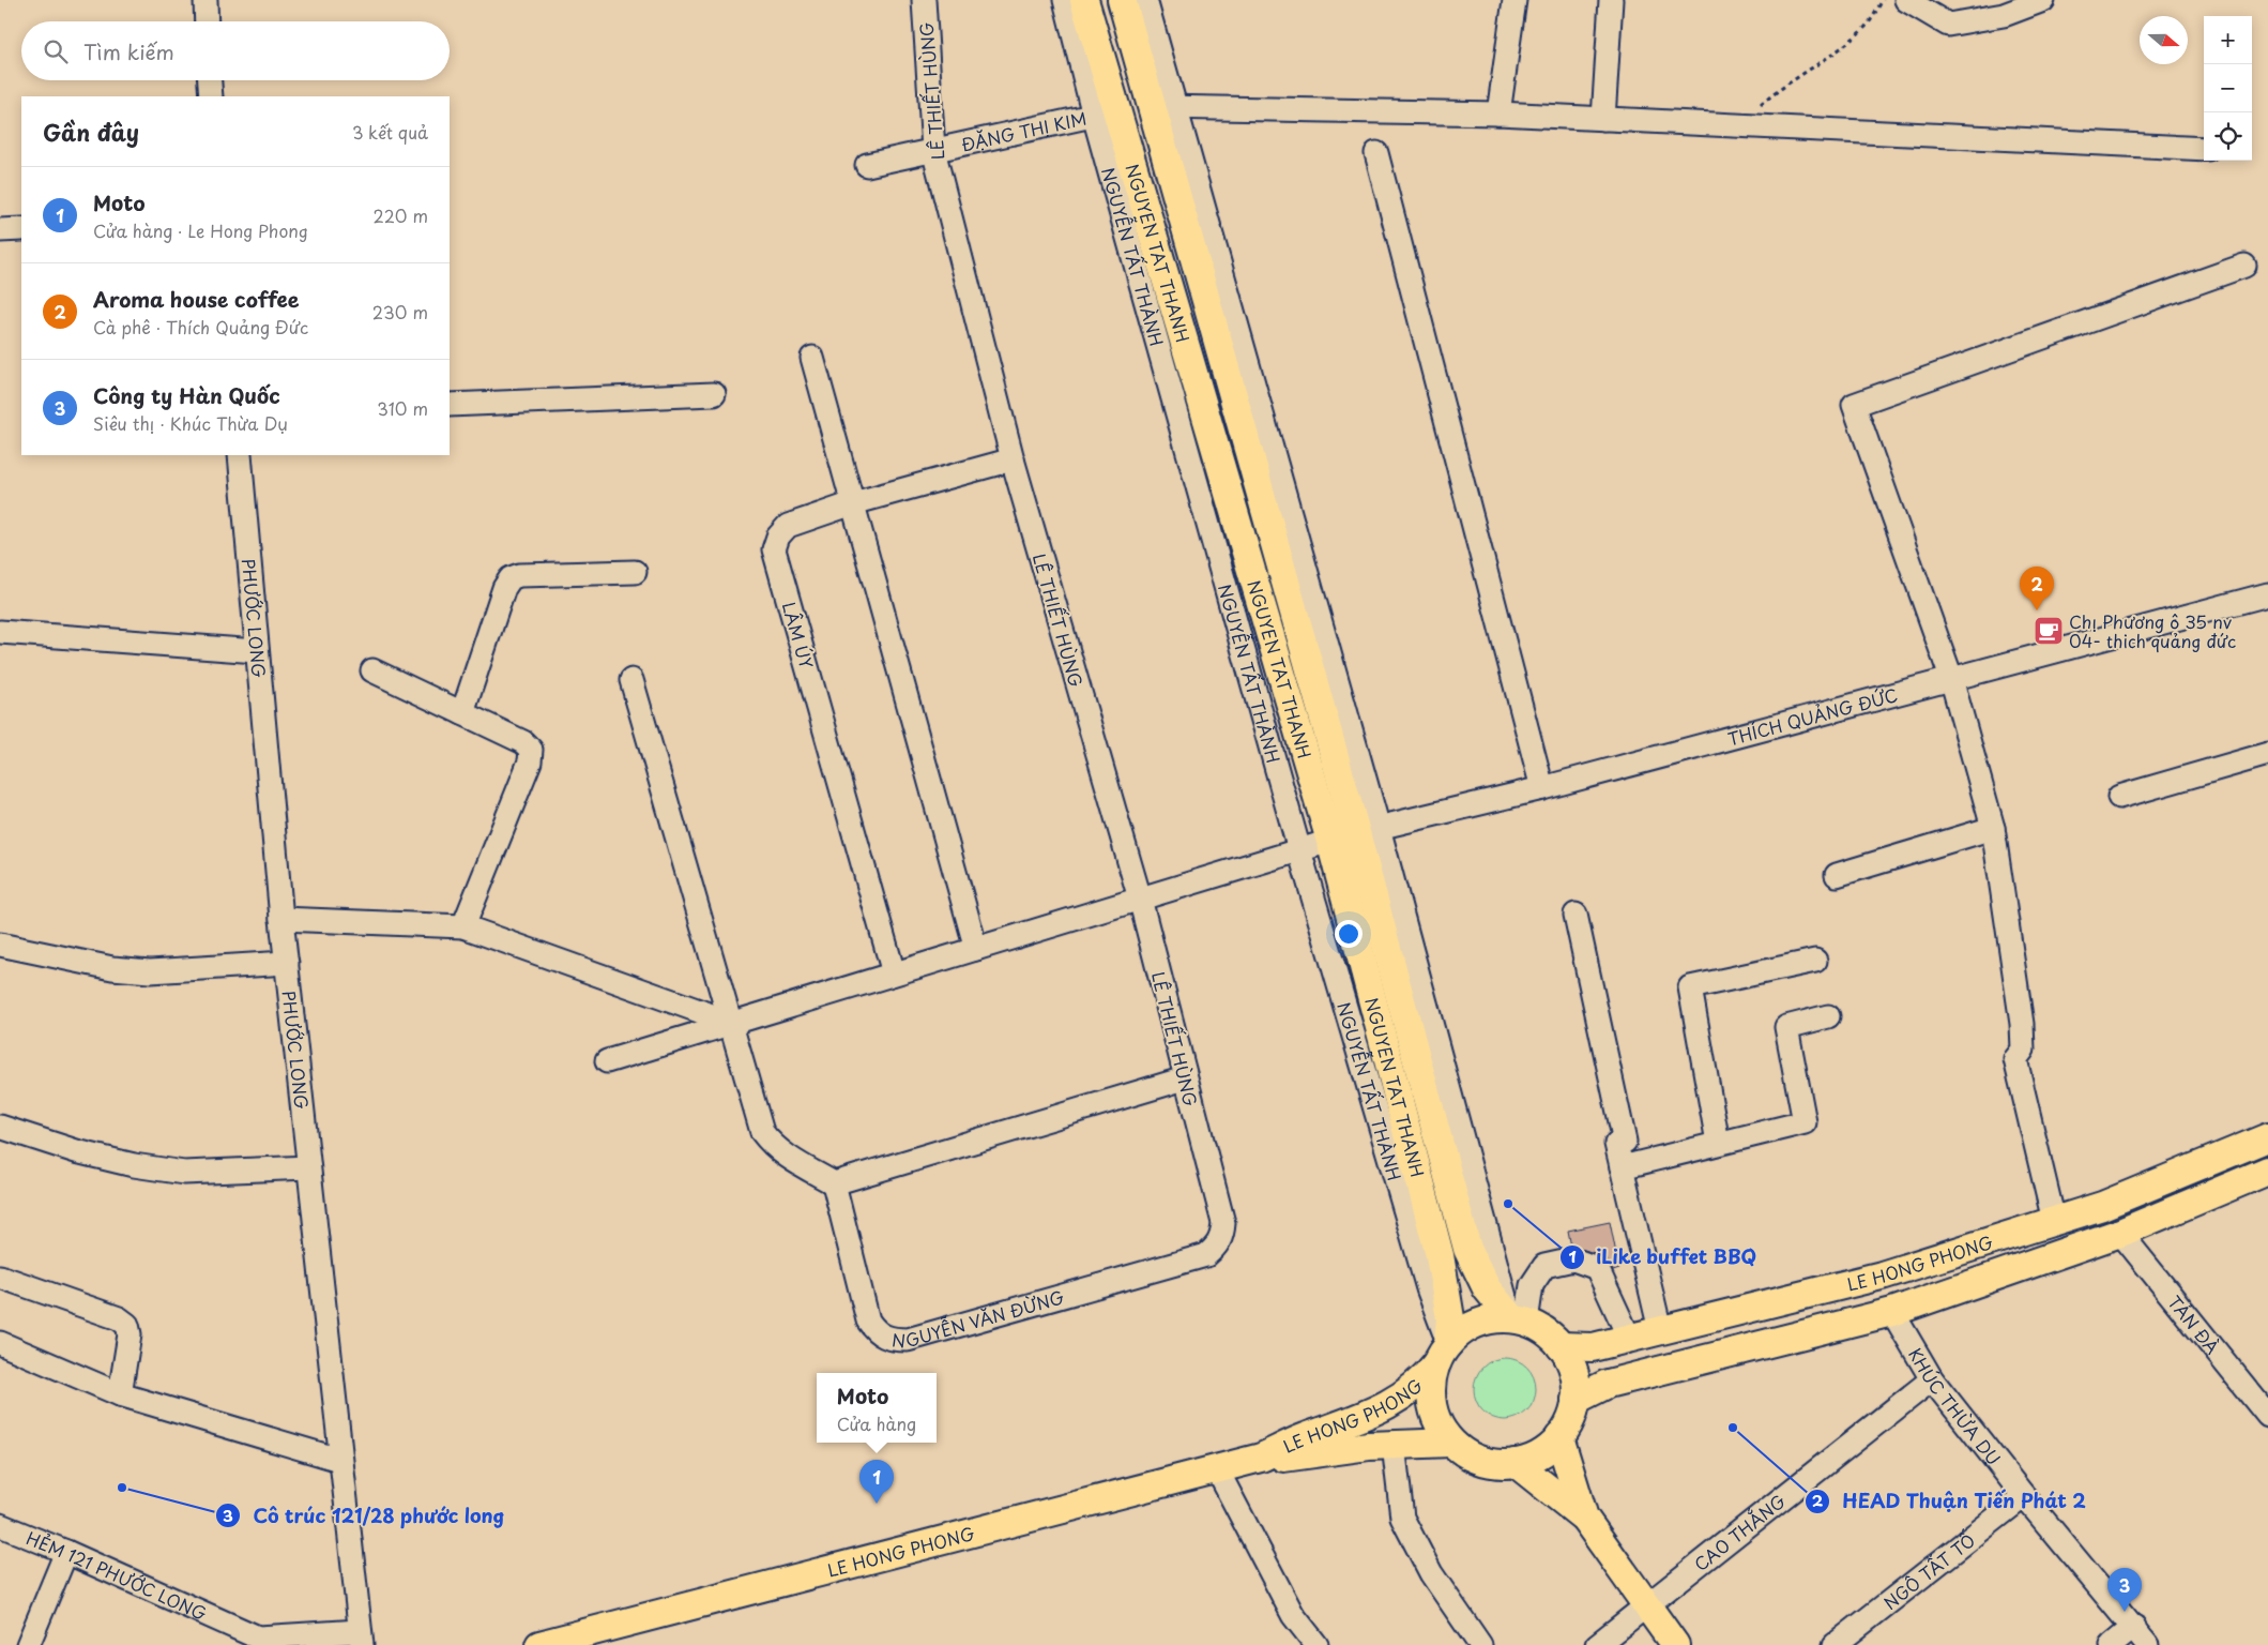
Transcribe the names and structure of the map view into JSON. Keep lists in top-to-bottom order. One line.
{"streets":{"main road":["NGUYEN TAT THANH","LE HONG PHONG"],"street":["LÊ THIẾT HÙNG","ĐẶNG THỊ KIM","NGUYỄN TẤT THÀNH","PHƯỚC LONG","LÂM ÚY","THÍCH QUẢNG ĐỨC","NGUYỄN VĂN ĐỪNG","TẢN ĐÀ","KHÚC THỪA DỤ","CAO THẮNG","NGÔ TẤT TỐ","HẺM 121 PHƯỚC LONG"]},"crossings":[["LÊ THIẾT HÙNG","ĐẶNG THỊ KIM"],["LÊ THIẾT HÙNG","LÂM ÚY"],["LÊ THIẾT HÙNG","THÍCH QUẢNG ĐỨC"],["LÊ THIẾT HÙNG","NGUYỄN VĂN ĐỪNG"],["ĐẶNG THỊ KIM","NGUYEN TAT THANH"],["ĐẶNG THỊ KIM","NGUYỄN TẤT THÀNH"],["NGUYEN TAT THANH","NGUYỄN TẤT THÀNH"],["NGUYEN TAT THANH","THÍCH QUẢNG ĐỨC"],["NGUYEN TAT THANH","LE HONG PHONG"],["NGUYỄN TẤT THÀNH","THÍCH QUẢNG ĐỨC"],["NGUYỄN TẤT THÀNH","LE HONG PHONG"],["PHƯỚC LONG","HẺM 121 PHƯỚC LONG"],["LÂM ÚY","THÍCH QUẢNG ĐỨC"],["LE HONG PHONG","TẢN ĐÀ"],["LE HONG PHONG","KHÚC THỪA DỤ"],["KHÚC THỪA DỤ","CAO THẮNG"],["KHÚC THỪA DỤ","NGÔ TẤT TỐ"]],"places":{"cafe":["Chị Phương ô 35 nv 04- thich quảng đức"],"other":["iLike buffet BBQ","HEAD Thuận Tiến Phát 2","Cô trúc 121/28 phước long"]},"north":"right","page":{"map_buttons":["+","−"],"search":"Tìm kiếm","heading":["Gần đây","3 kết quả"],"list":[{"mark":"1","name":"Moto","note":"Cửa hàng · Le Hong Phong","value":"220 m"},{"mark":"2","name":"Aroma house coffee","note":"Cà phê · Thích Quảng Đức","value":"230 m"},{"mark":"3","name":"Công ty Hàn Quốc","note":"Siêu thị · Khúc Thừa Dụ","value":"310 m"}],"pins":["2","1","3"],"popup":["Moto","Cửa hàng"]}}
